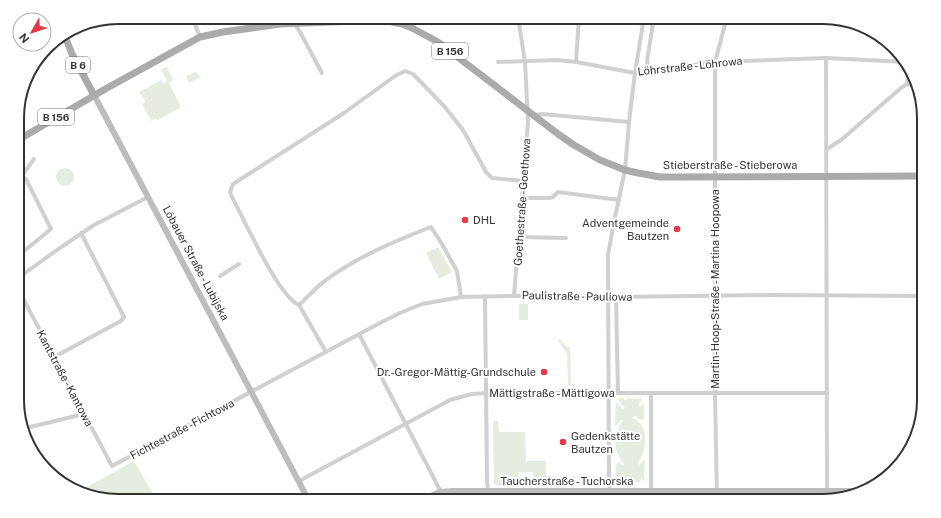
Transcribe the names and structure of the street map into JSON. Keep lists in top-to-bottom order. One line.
{"streets":{"main road":["B 156","B 6","Stieberstraße - Stieberowa","Löbauer Straße - Lubijska","Taucherstraße - Tuchorska"],"street":["Löhrstraße - Löhrowa","Goethestraße - Goethowa","Martin-Hoop-Straße - Martina Hoopowa","Paulistraße - Pauliowa","Kantstraße - Kantowa","Mättigstraße - Mättigowa","Fichtestraße -Fichtowa"]},"crossings":[["B 156","Löbauer Straße - Lubijska"],["Löhrstraße - Löhrowa","Goethestraße - Goethowa"],["Löhrstraße - Löhrowa","Martin-Hoop-Straße - Martina Hoopowa"],["Stieberstraße - Stieberowa","Goethestraße - Goethowa"],["Stieberstraße - Stieberowa","Martin-Hoop-Straße - Martina Hoopowa"],["Goethestraße - Goethowa","Paulistraße - Pauliowa"],["Löbauer Straße - Lubijska","Paulistraße - Pauliowa"],["Löbauer Straße - Lubijska","Mättigstraße - Mättigowa"],["Löbauer Straße - Lubijska","Fichtestraße -Fichtowa"],["Martin-Hoop-Straße - Martina Hoopowa","Paulistraße - Pauliowa"],["Martin-Hoop-Straße - Martina Hoopowa","Mättigstraße - Mättigowa"],["Martin-Hoop-Straße - Martina Hoopowa","Taucherstraße - Tuchorska"],["Paulistraße - Pauliowa","Fichtestraße -Fichtowa"],["Kantstraße - Kantowa","Fichtestraße -Fichtowa"]],"places":["DHL","Adventgemeinde Bautzen","Dr.-Gregor-Mättig-Grundschule","Gedenkstätte Bautzen"],"north":"bottom left"}
